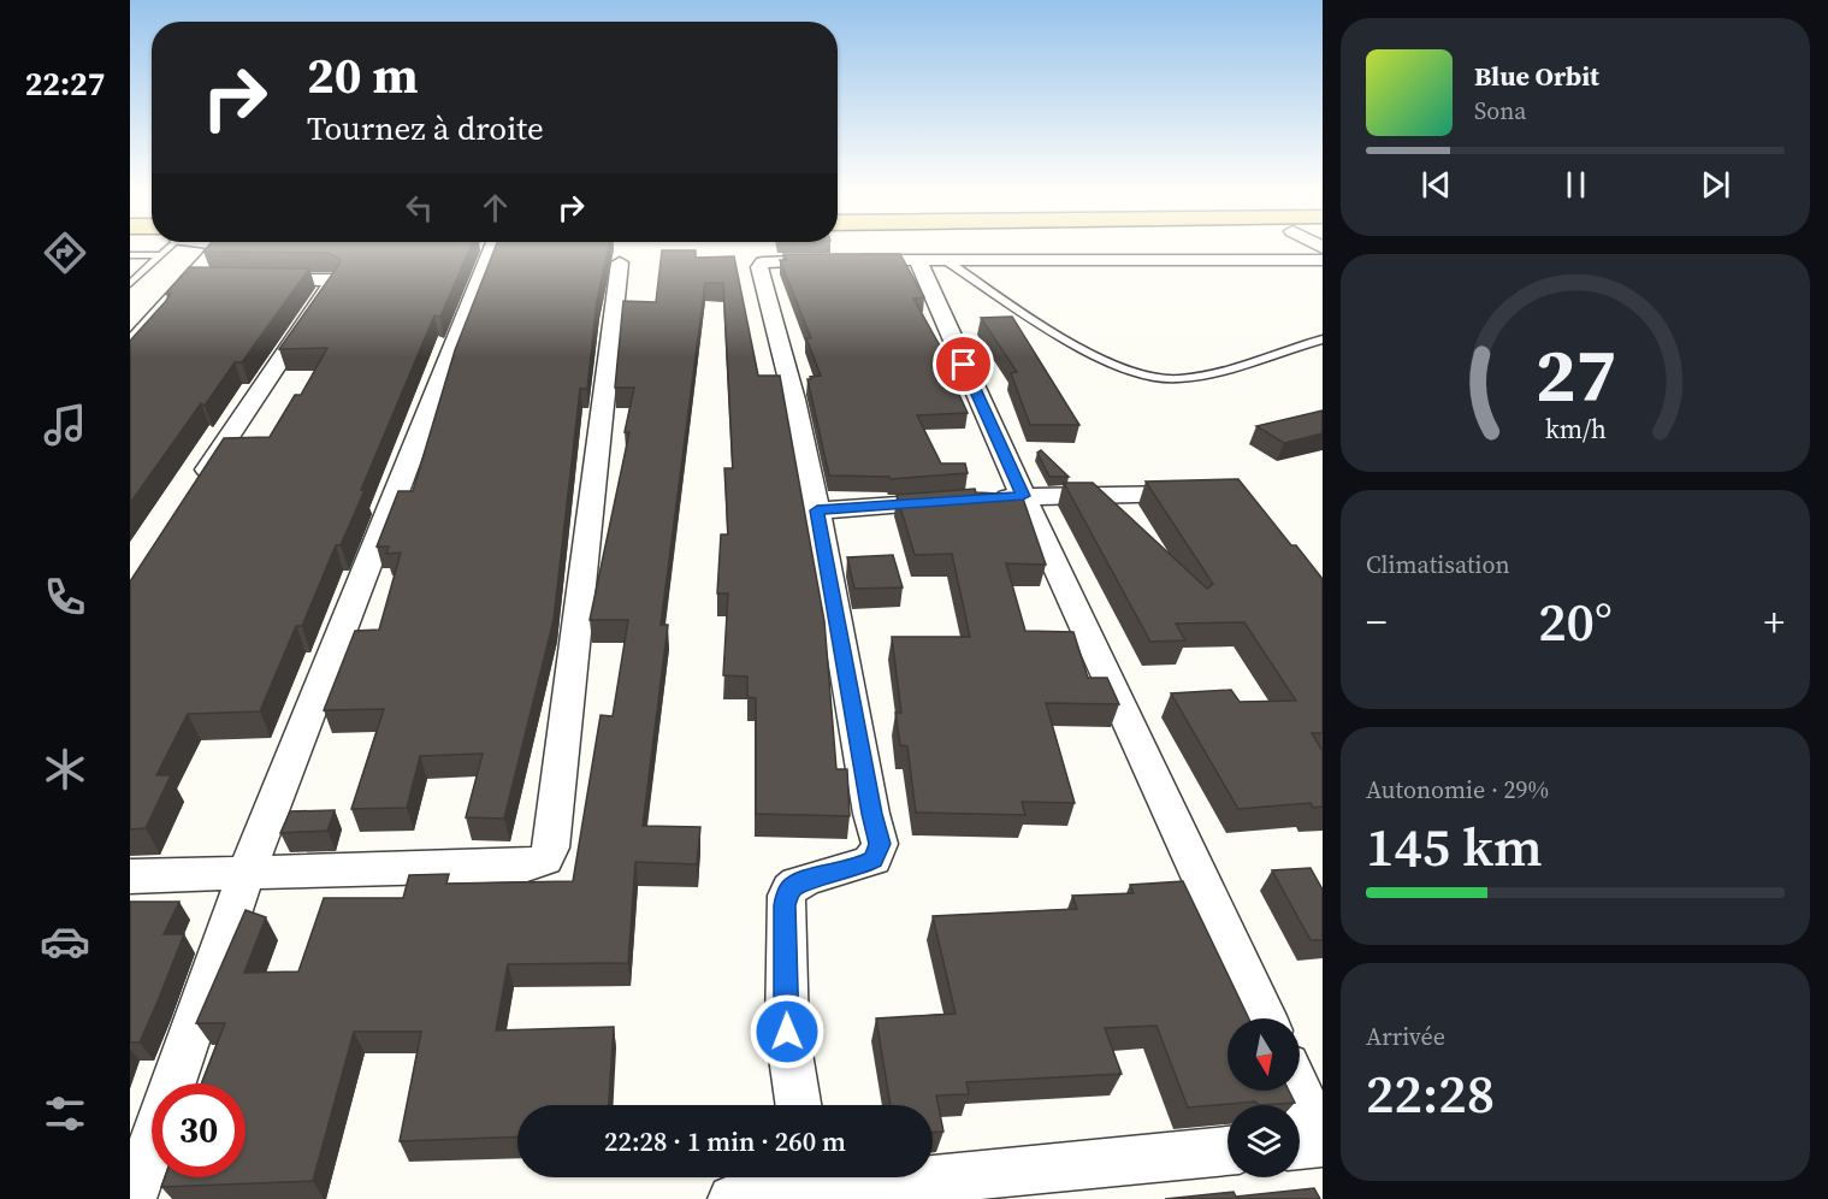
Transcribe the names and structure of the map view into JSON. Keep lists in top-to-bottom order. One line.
{"north":"bottom","page":{"tabs":"22:27","turn":["20 m","Tournez à droite"],"song":["Blue Orbit","Sona"],"tile":["Climatisation",["Autonomie · 29%","145 km"],["Arrivée","22:28"]],"heat":["−","20°","+"],"limit":"30","trip":"22:28 · 1 min · 260 m","gauge":["27","km/h"]}}
